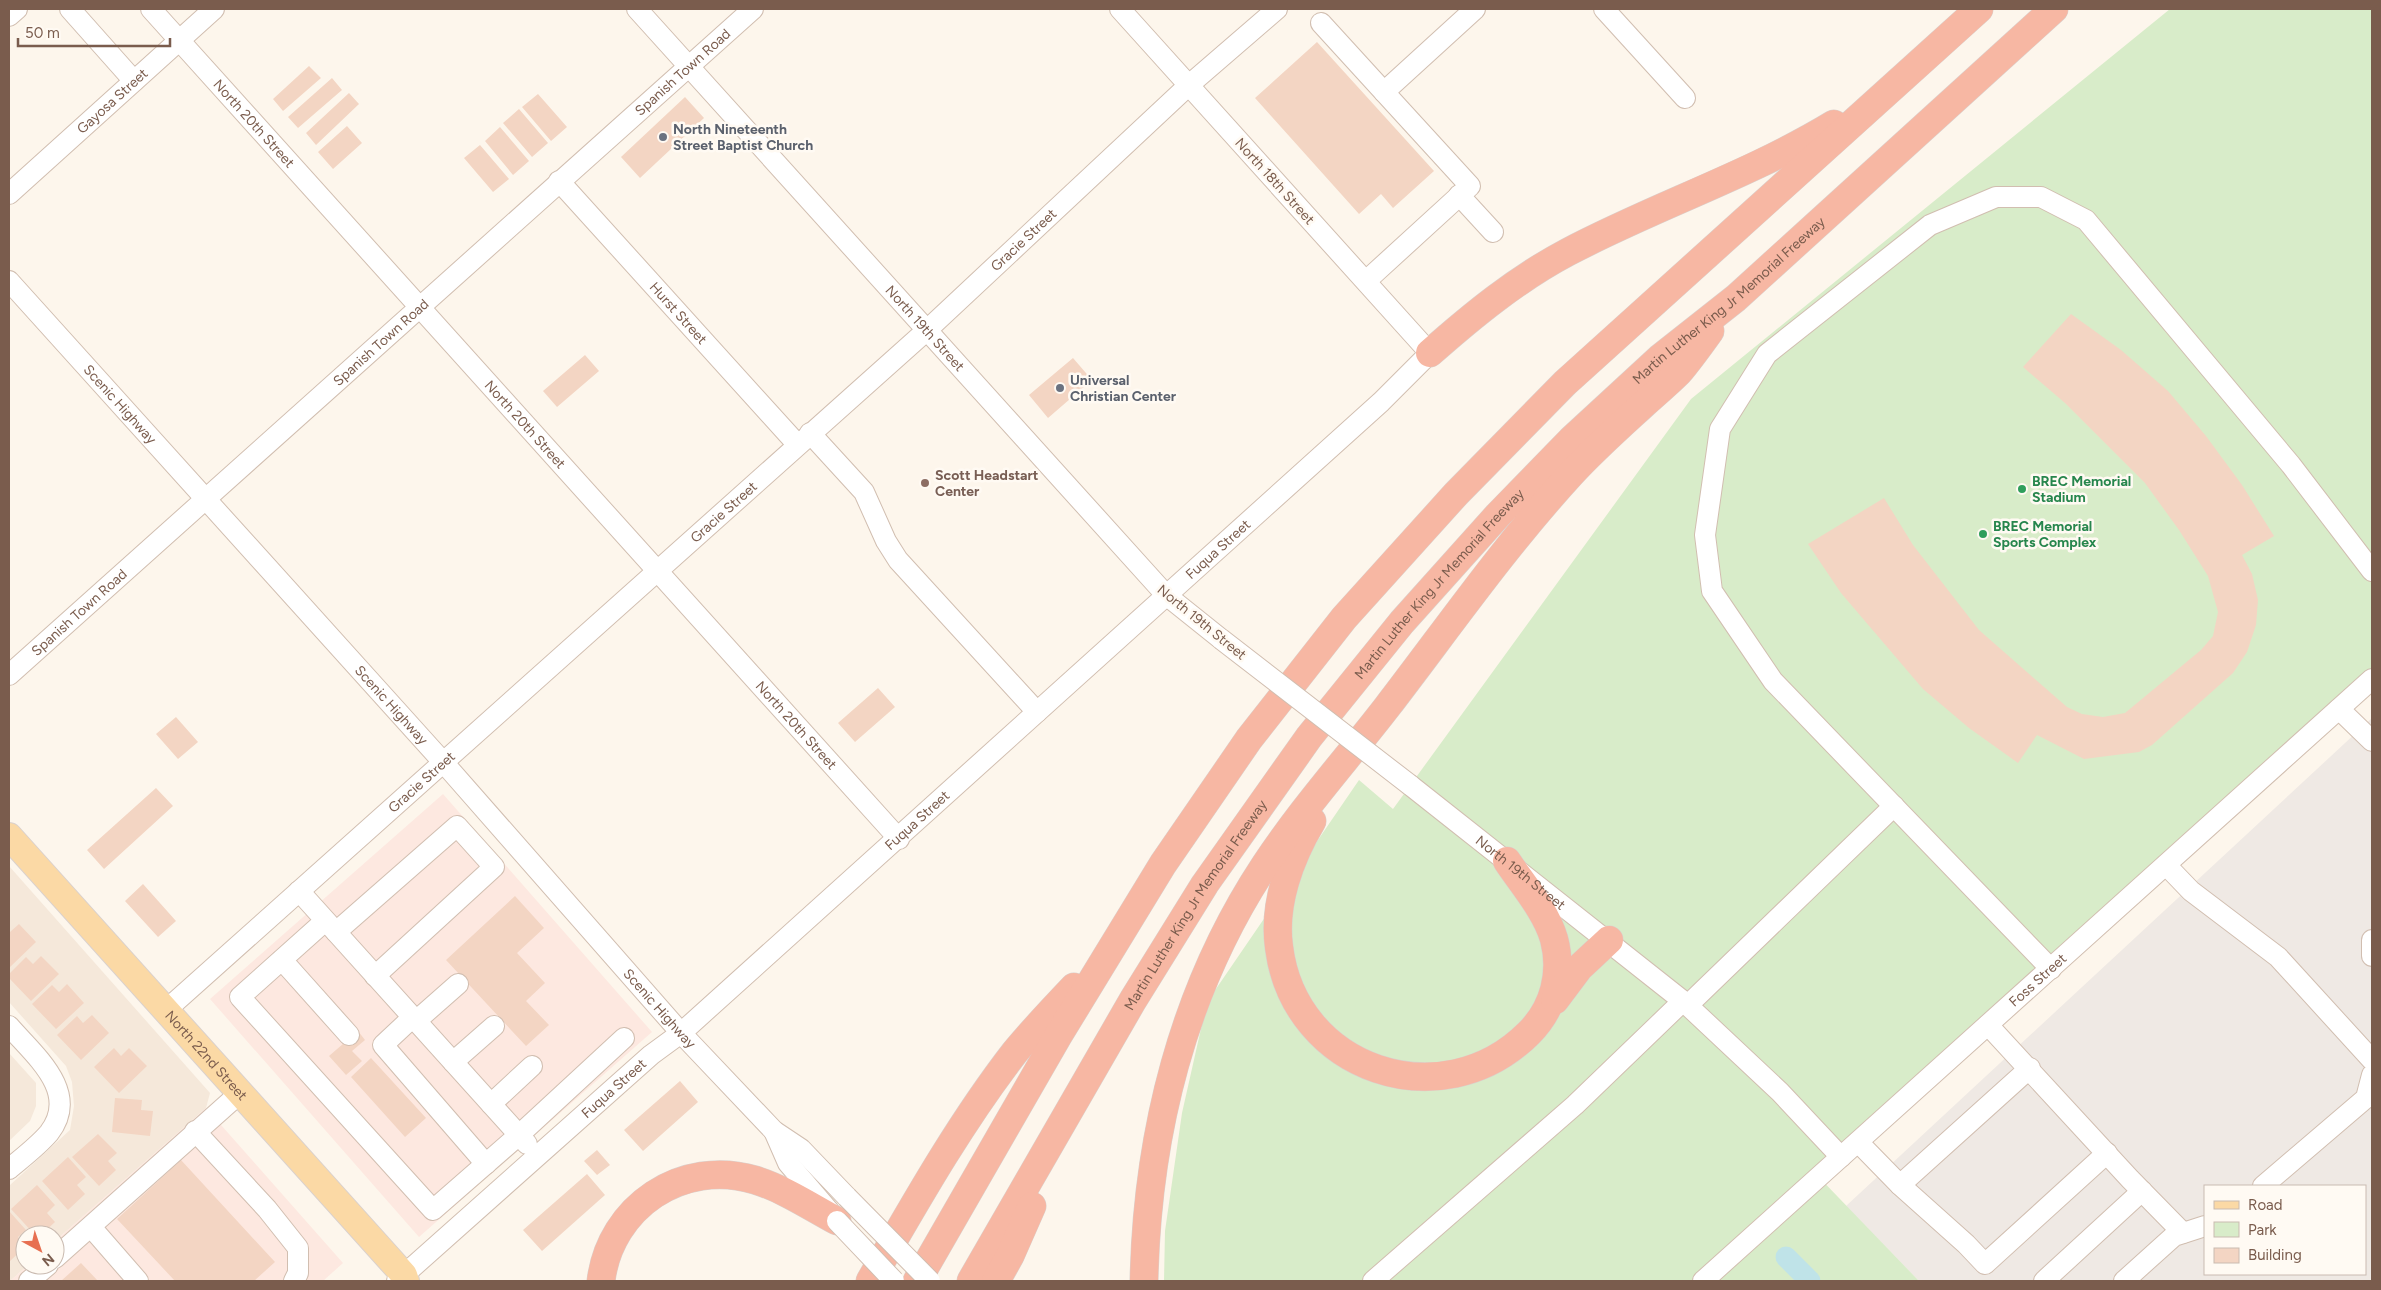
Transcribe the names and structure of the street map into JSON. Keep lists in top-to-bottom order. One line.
{"streets":{"highway":["Martin Luther King Jr Memorial Freeway"],"main road":["North 22nd Street"],"street":["Spanish Town Road","Gayosa Street","North 20th Street","North 18th Street","Gracie Street","Hurst Street","North 19th Street","Scenic Highway","Fuqua Street","Foss Street"]},"crossings":[["Spanish Town Road","North 20th Street"],["Spanish Town Road","Hurst Street"],["Spanish Town Road","North 19th Street"],["Spanish Town Road","Scenic Highway"],["Gayosa Street","North 20th Street"],["North 20th Street","Gracie Street"],["North 20th Street","Fuqua Street"],["North 18th Street","Gracie Street"],["North 18th Street","Fuqua Street"],["Gracie Street","Hurst Street"],["Gracie Street","North 19th Street"],["Gracie Street","Scenic Highway"],["Gracie Street","North 22nd Street"],["Hurst Street","Fuqua Street"],["North 19th Street","Fuqua Street"],["North 19th Street","Foss Street"],["Scenic Highway","Fuqua Street"],["Fuqua Street","North 22nd Street"]],"places":["North Nineteenth Street Baptist Church","Universal Christian Center","Scott Headstart Center","BREC Memorial Stadium","BREC Memorial Sports Complex"],"legend":["Road","Park","Building"],"scale_bar":"50 m","north":"bottom right"}
